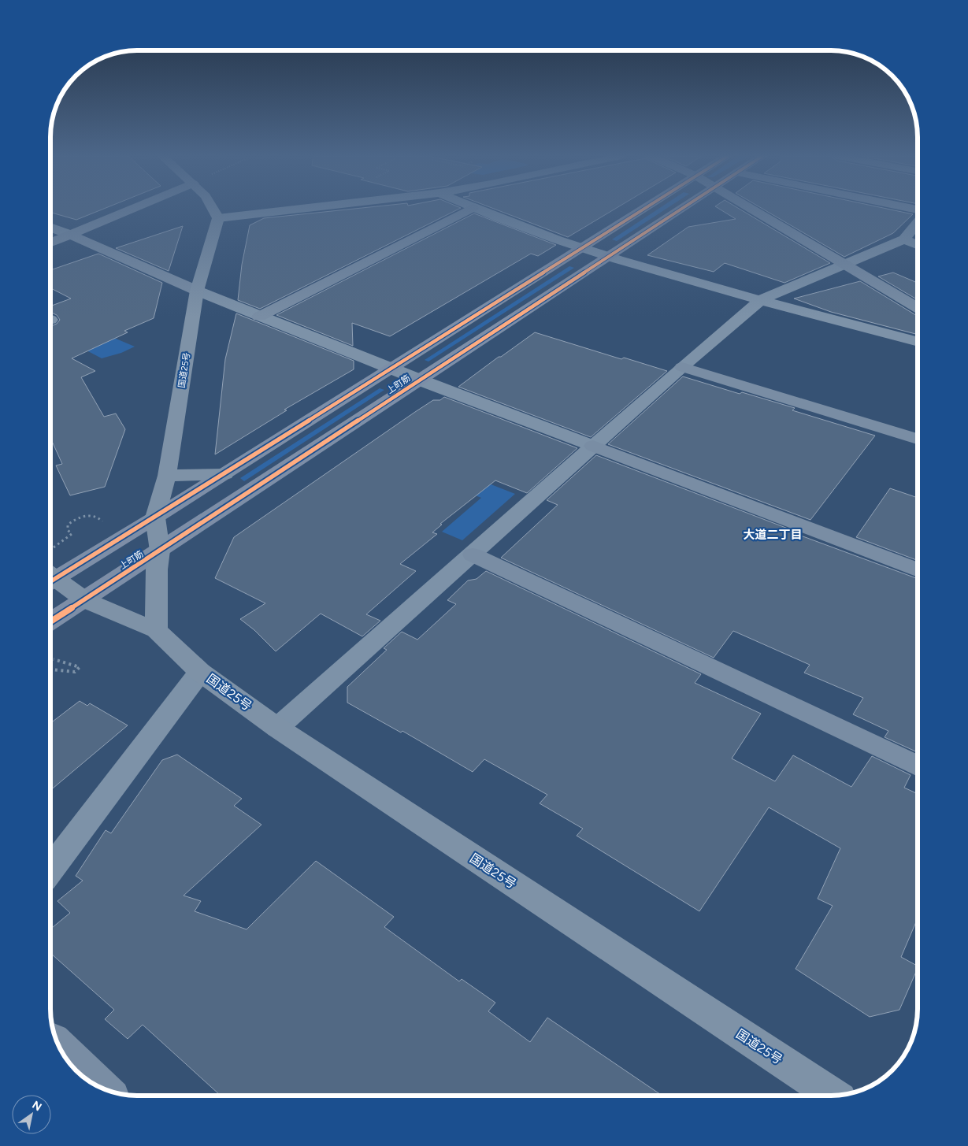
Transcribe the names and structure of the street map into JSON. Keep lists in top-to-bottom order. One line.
{"streets":{"highway":["国道25号"],"main road":["上町筋"]},"crossings":[["国道25号","上町筋"]],"districts":["大道二丁目"],"north":"top right"}
